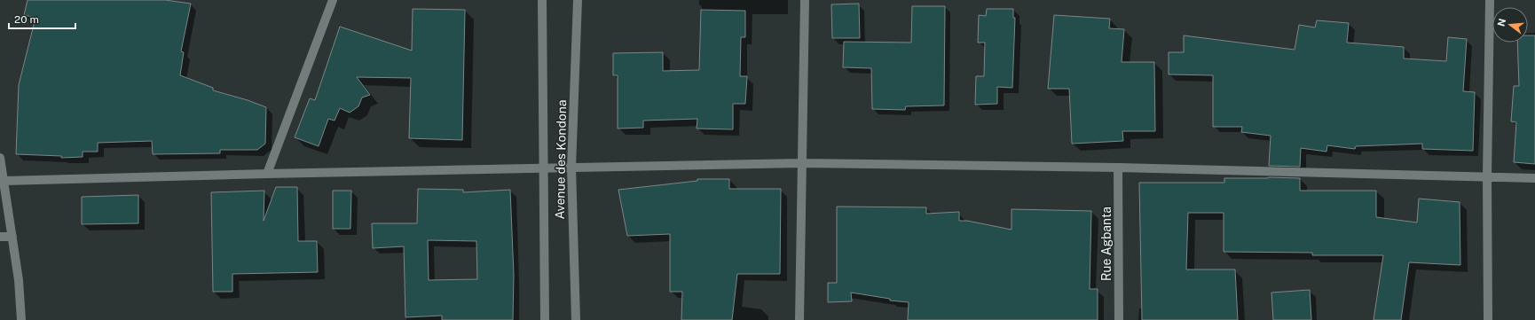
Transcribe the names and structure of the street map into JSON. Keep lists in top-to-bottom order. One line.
{"streets":{"street":["Avenue des Kondona","Rue Agbanta"]},"scale_bar":"20 m","north":"left"}
